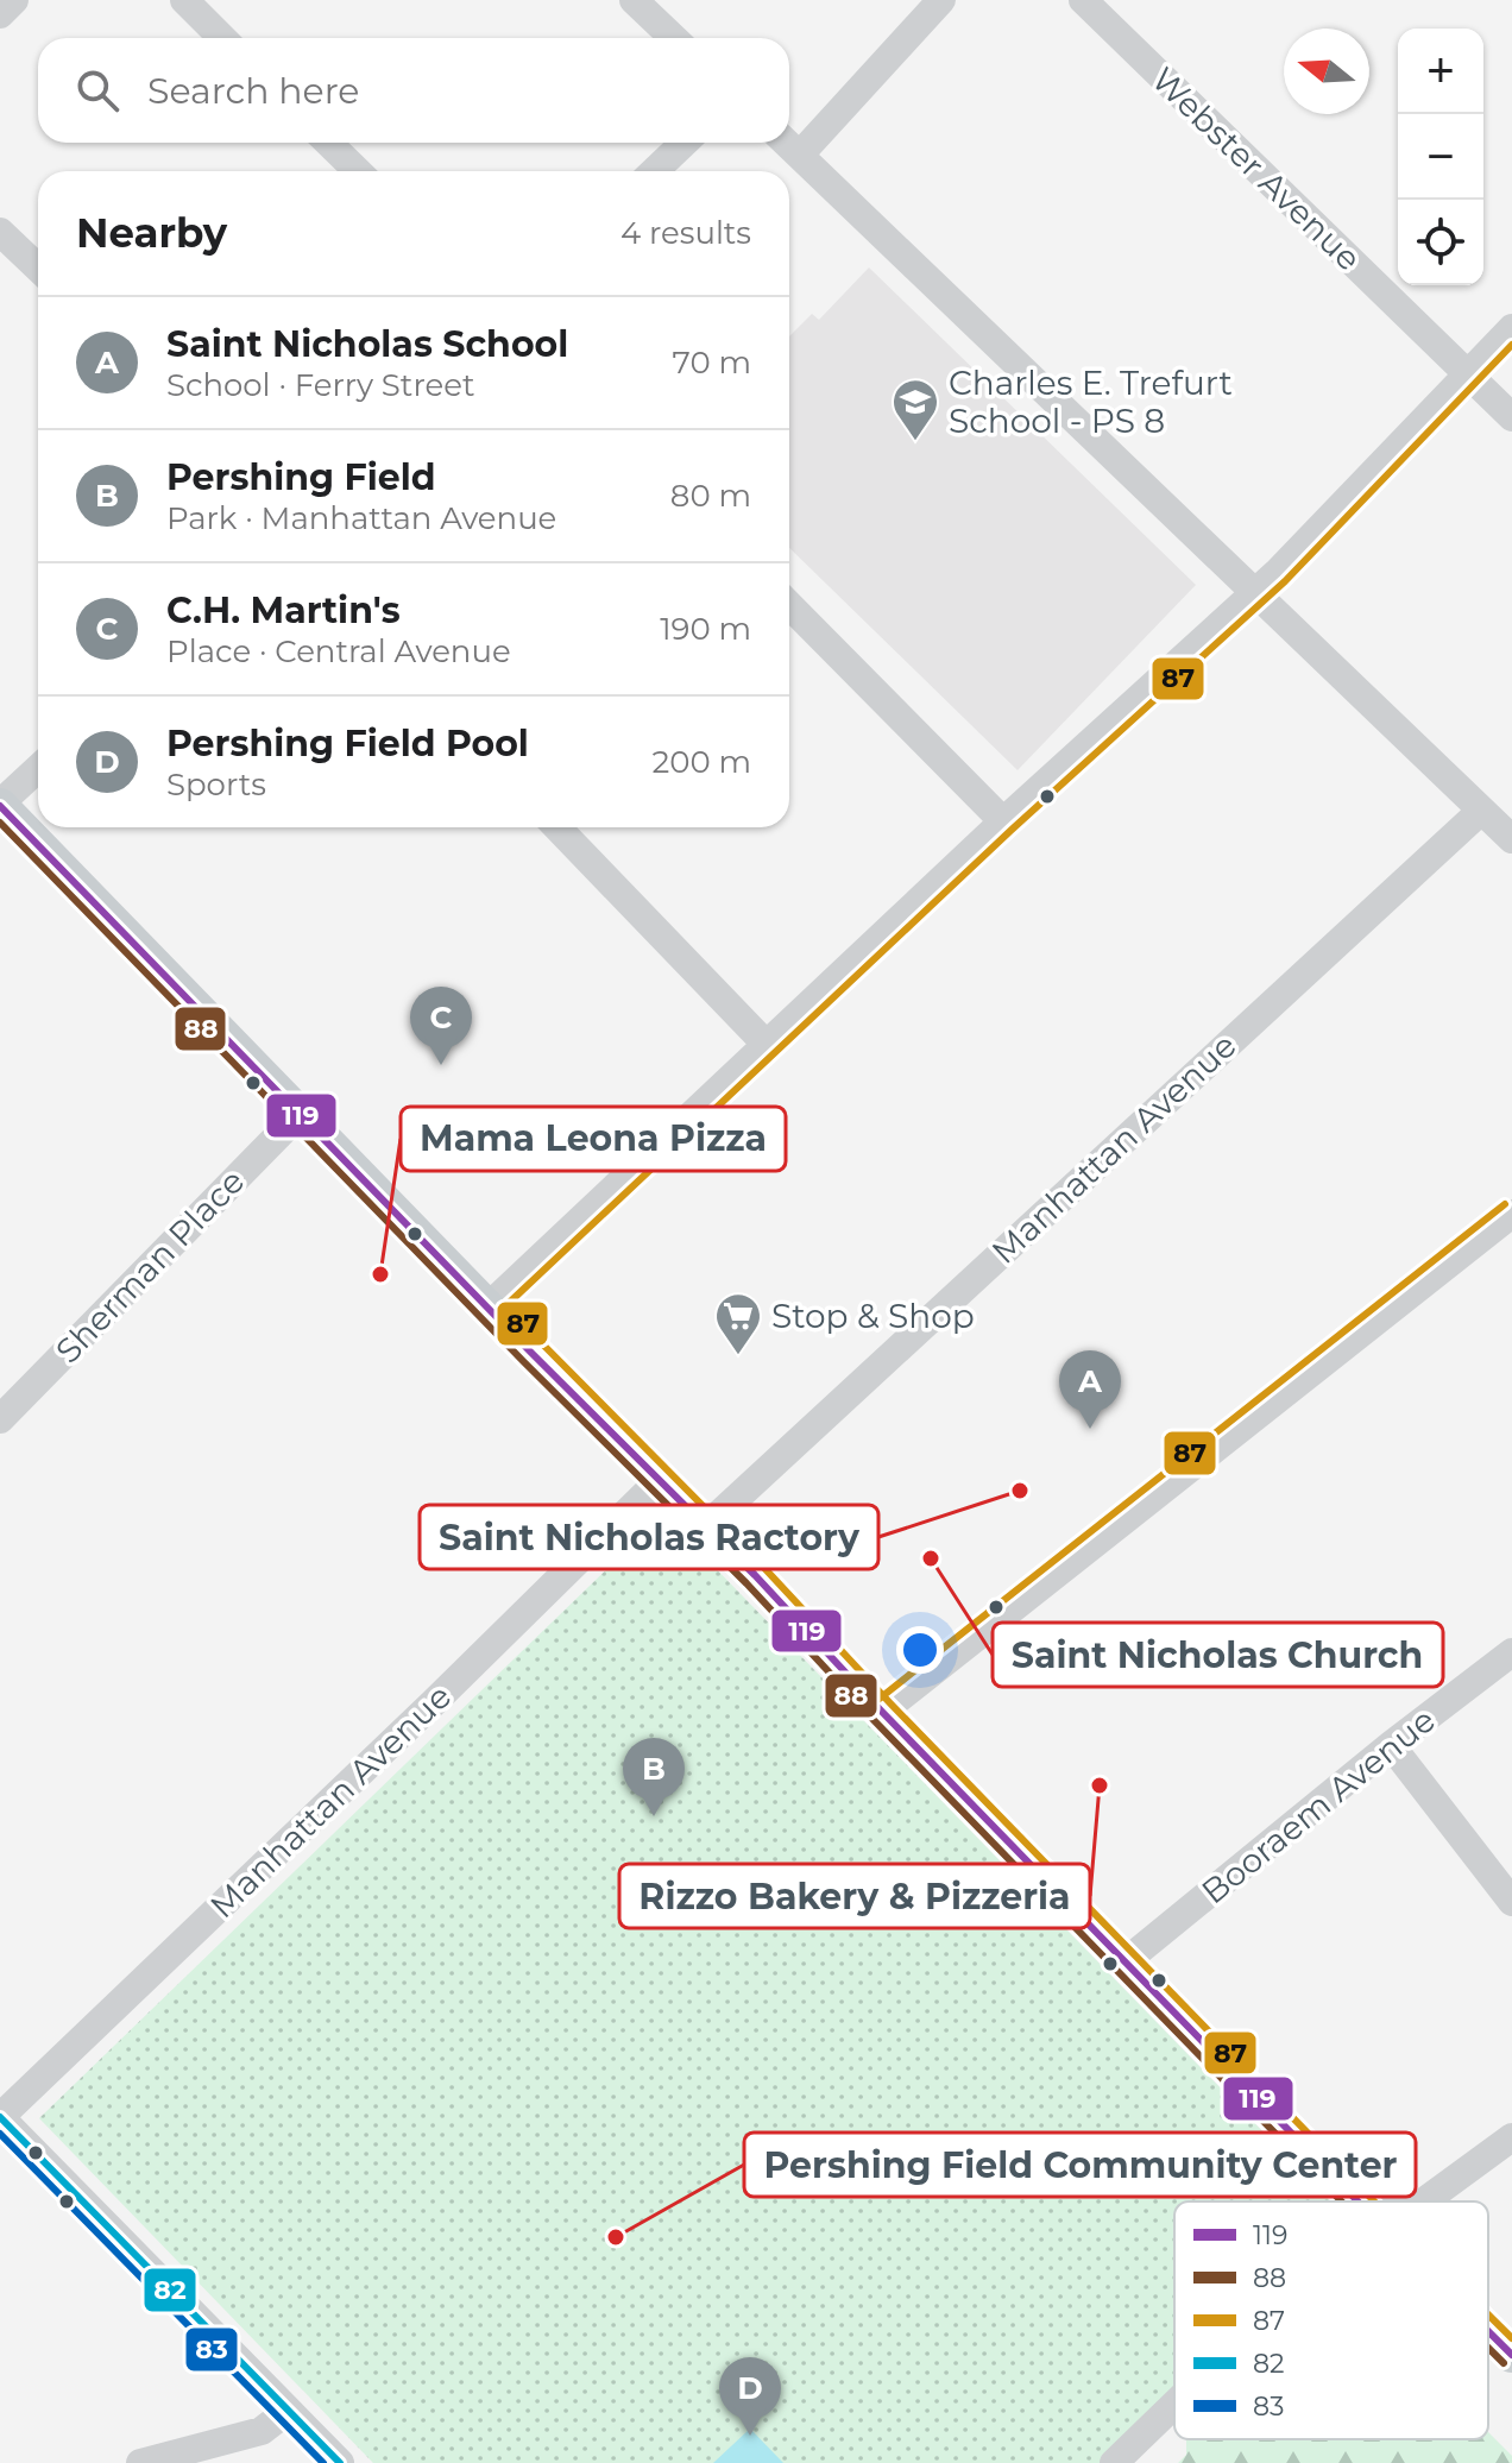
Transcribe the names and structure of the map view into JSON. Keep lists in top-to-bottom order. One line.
{"streets":{"street":["Webster Avenue","Manhattan Avenue","Sherman Place","Booraem Avenue"]},"places":{"school or university":["Charles E. Trefurt School - PS 8"],"other":["Mama Leona Pizza","Saint Nicholas Ractory","Saint Nicholas Church","Rizzo Bakery & Pizzeria","Pershing Field Community Center"],"supermarket":["Stop & Shop"]},"lines":["transit line 87","transit line 119","transit line 88","transit line 82","transit line 83"],"legend":["119","88","87","82","83"],"north":"left","page":{"map_buttons":["+","−"],"search":"Search here","heading":["Nearby","4 results"],"list":[{"mark":"A","name":"Saint Nicholas School","note":"School · Ferry Street","value":"70 m"},{"mark":"B","name":"Pershing Field","note":"Park · Manhattan Avenue","value":"80 m"},{"mark":"C","name":"C.H. Martin's","note":"Place · Central Avenue","value":"190 m"},{"mark":"D","name":"Pershing Field Pool","note":"Sports","value":"200 m"}],"pins":["C","A","B","D"]}}
